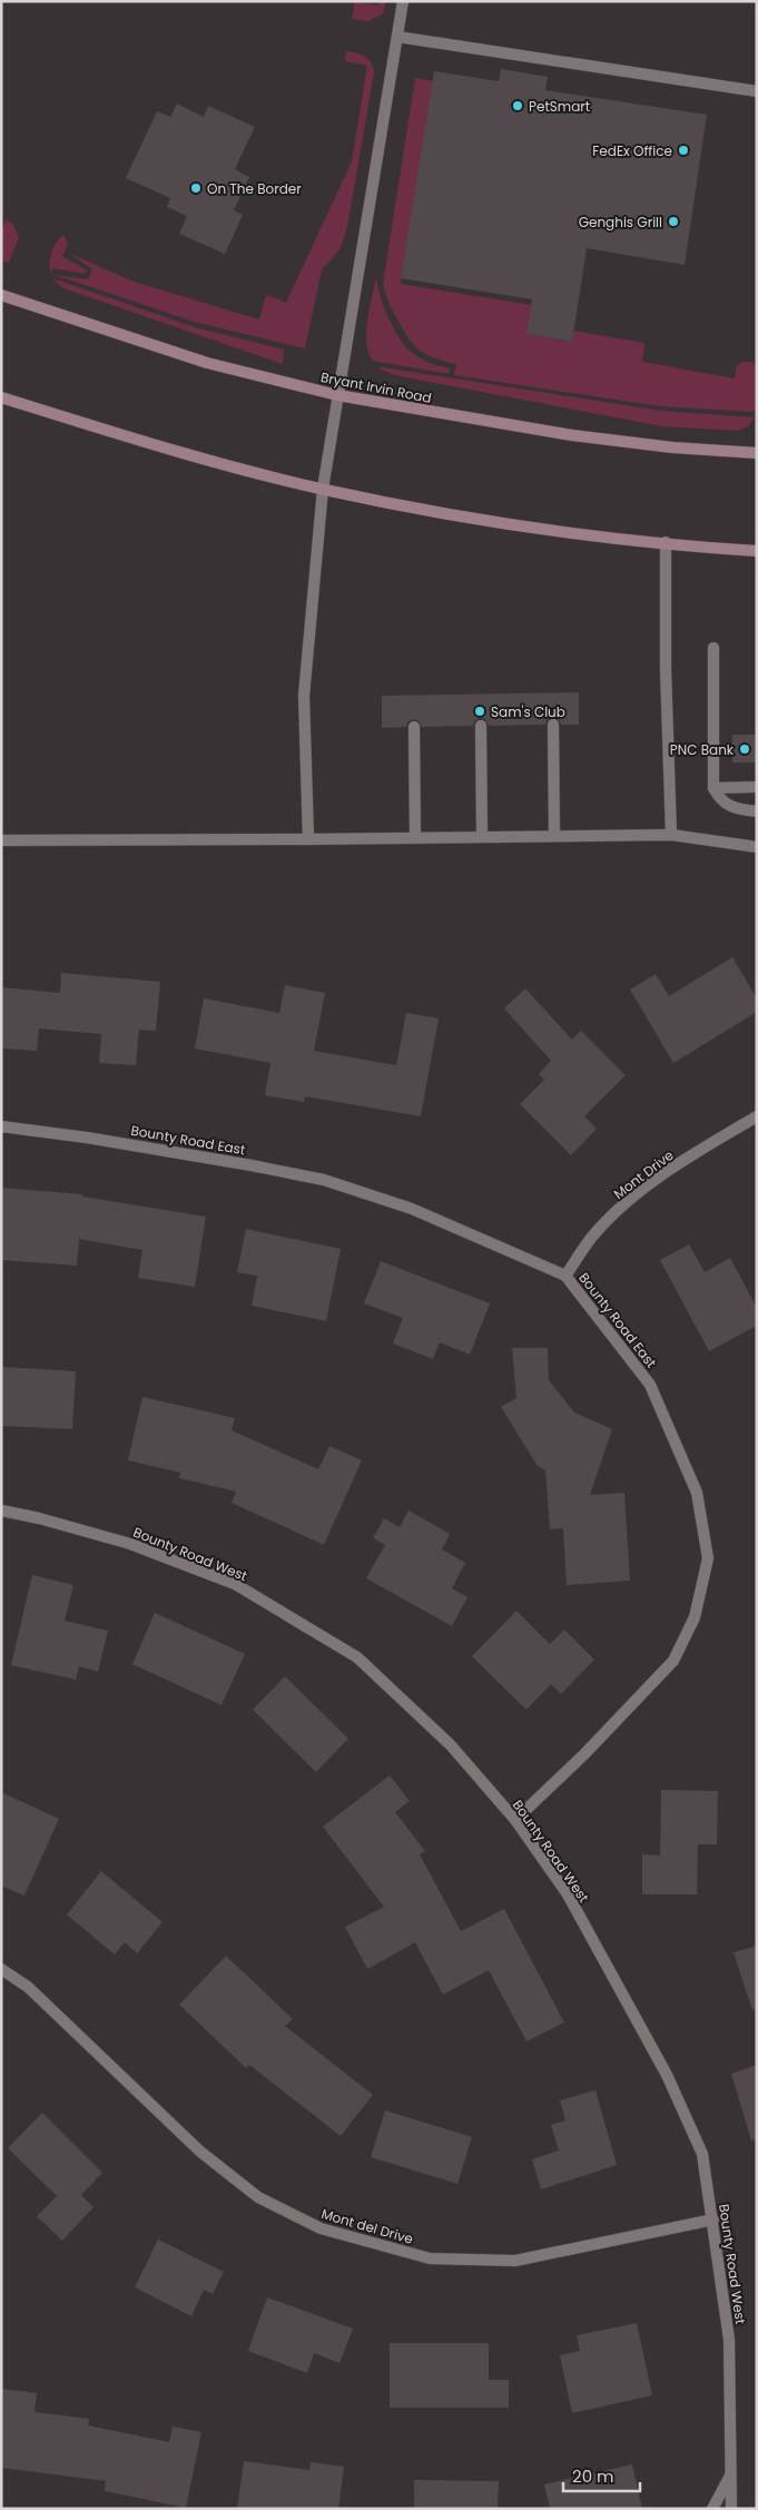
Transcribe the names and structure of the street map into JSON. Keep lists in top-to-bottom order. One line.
{"streets":{"main road":["Bryant Irvin Road"],"street":["Bounty Road East","Mont Drive","Bounty Road West","Mont del Drive"]},"crossings":[["Bounty Road East","Mont Drive"],["Bounty Road East","Bounty Road West"],["Bounty Road West","Mont del Drive"]],"places":["PetSmart","FedEx Office","On The Border","Genghis Grill","Sam's Club","PNC Bank"],"scale_bar":"20 m"}
